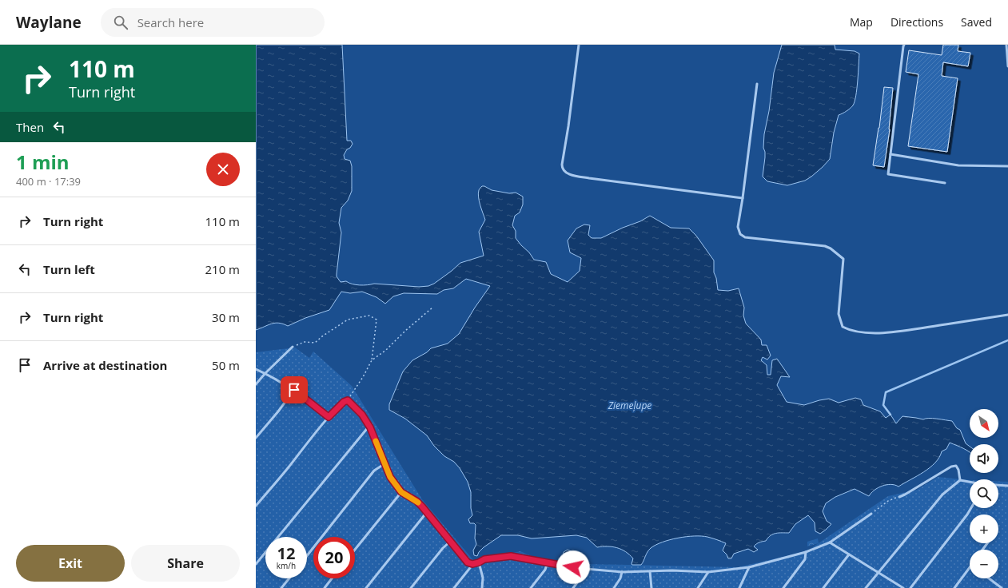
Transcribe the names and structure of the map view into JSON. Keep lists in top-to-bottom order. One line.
{"water":["Ziemeļupe"],"north":"bottom right","page":{"header":"Waylane","search":"Search here","nav":["Map","Directions","Saved"],"turn":["110 m","Turn right"],"then":"Then","heading":["1 min","400 m · 17:39"],"list":[{"name":"Turn right","value":"110 m"},{"name":"Turn left","value":"210 m"},{"name":"Turn right","value":"30 m"},{"name":"Arrive at destination","value":"50 m"}],"map_buttons":["+","−"],"speed":"12 km/h","limit":"20","buttons":["Exit","Share"]}}
